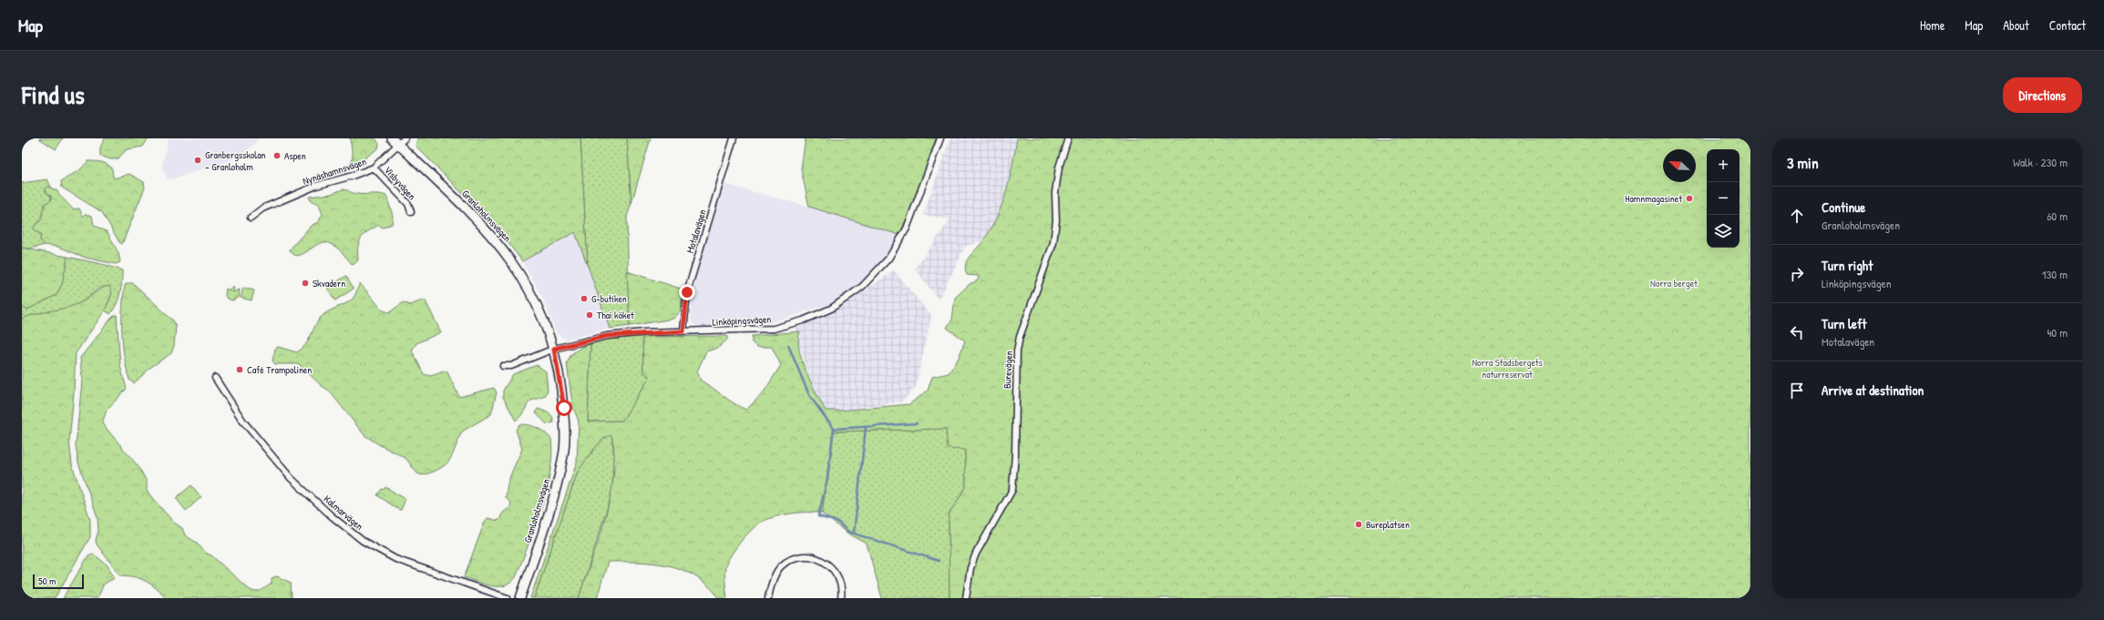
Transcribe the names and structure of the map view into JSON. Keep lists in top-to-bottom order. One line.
{"streets":{"street":["Nynäshamnsvägen","Visbyvägen","Granloholmsvägen","Motalavägen","Linköpingsvägen","Burevägen","Kalmarvägen"]},"crossings":[["Nynäshamnsvägen","Visbyvägen"],["Nynäshamnsvägen","Granloholmsvägen"],["Granloholmsvägen","Linköpingsvägen"],["Motalavägen","Linköpingsvägen"]],"parks":["Norra berget","Norra Stadsbergets naturreservat"],"places":["Aspen","Granbergsskolan – Granloholm","Hamnmagasinet","Skvadern","G-butiken","Thai köket","Café Trampolinen","Bureplatsen"],"scale_bar":"50 m","north":"top left","page":{"header":"Map","nav":["Home","Map","About","Contact"],"title":"Find us","buttons":"Directions","heading":["3 min","Walk · 230 m"],"map_buttons":["+","−"],"list":[["Continue","Granloholmsvägen","60 m"],["Turn right","Linköpingsvägen","130 m"],["Turn left","Motalavägen","40 m"],"Arrive at destination"],"scale":"50 m"}}
